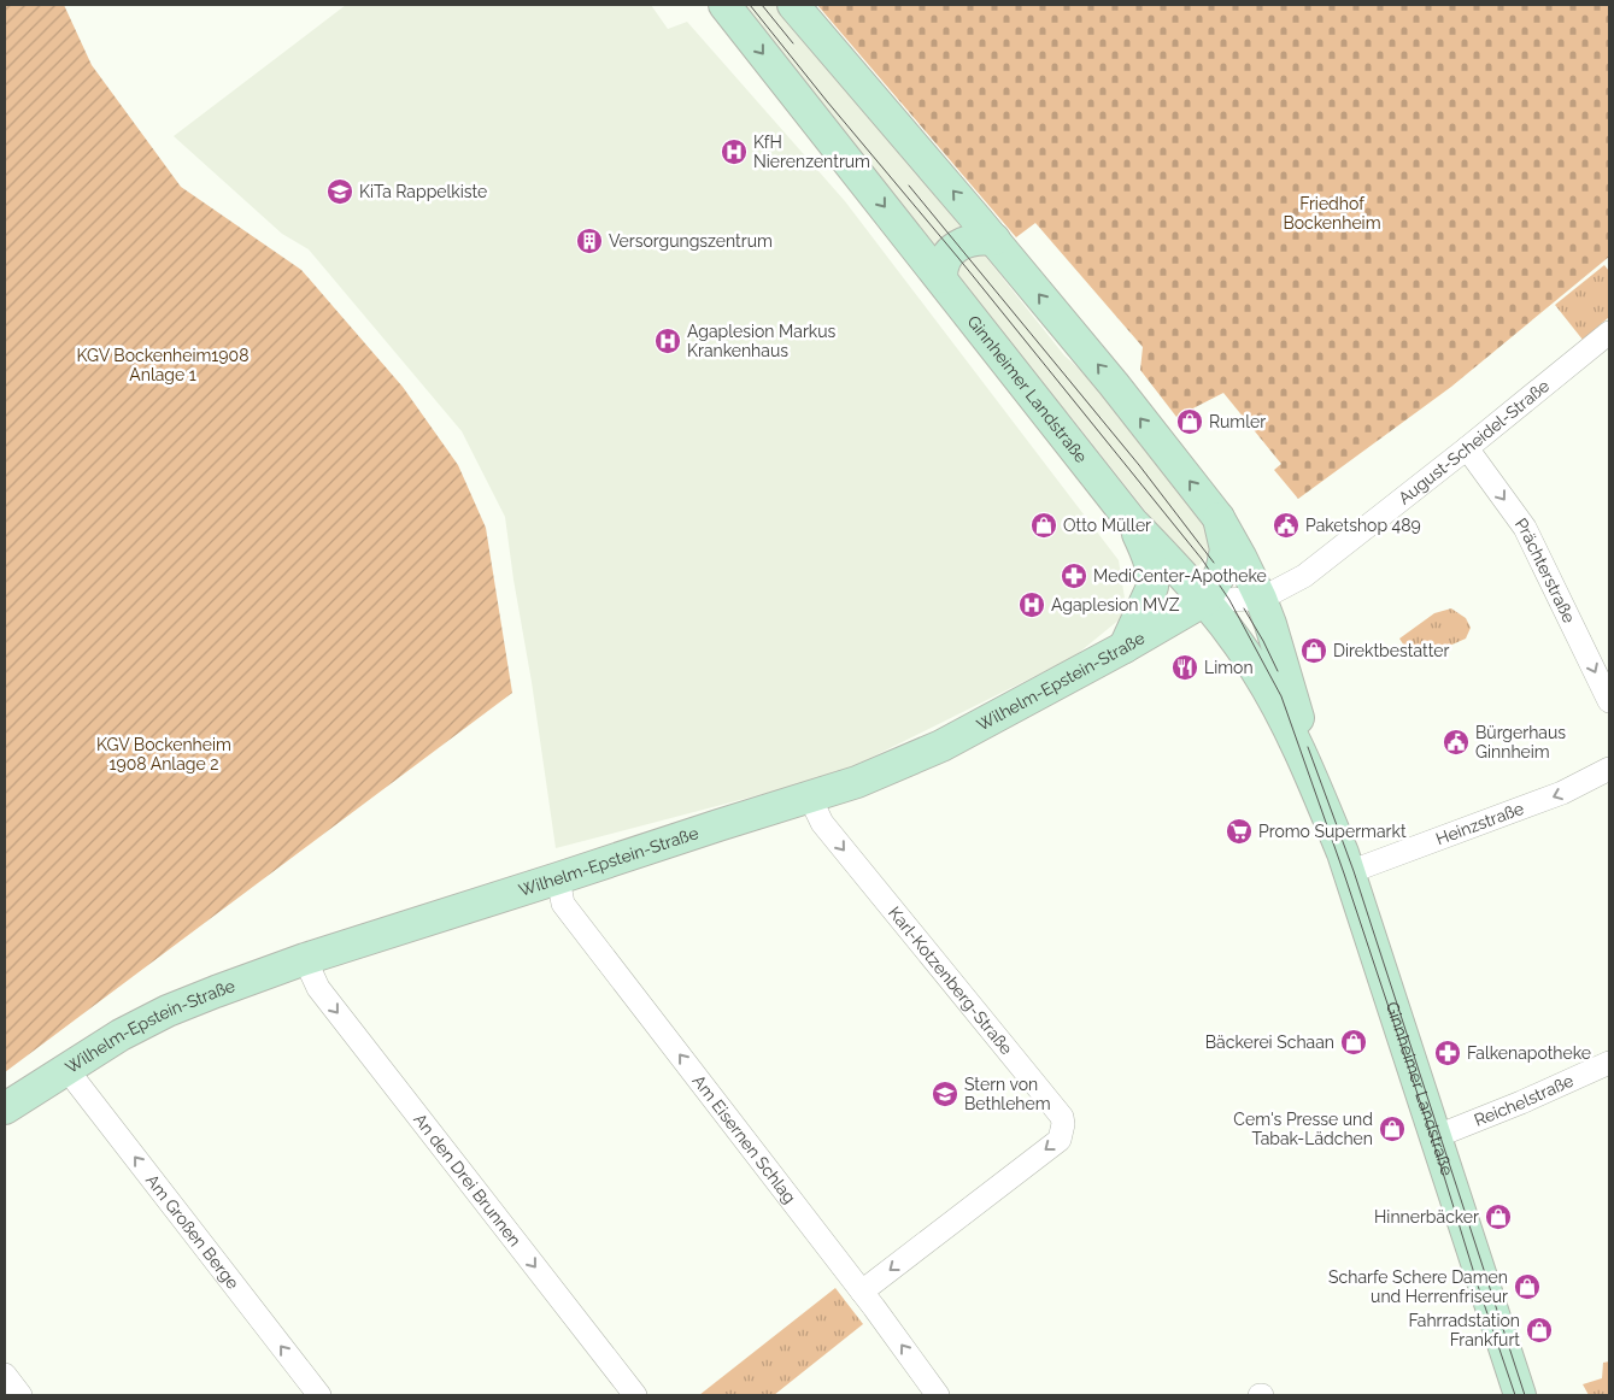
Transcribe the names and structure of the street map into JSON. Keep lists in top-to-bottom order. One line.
{"streets":{"main road":["Ginnheimer Landstraße","Wilhelm-Epstein-Straße"],"street":["August-Scheidel-Straße","Prächterstraße","Heinzstraße","Karl-Kotzenberg-Straße","Reichelstraße","Am Eisernen Schlag","An den Drei Brunnen","Am Großen Berge"]},"crossings":[["Ginnheimer Landstraße","August-Scheidel-Straße"],["Ginnheimer Landstraße","Wilhelm-Epstein-Straße"],["Ginnheimer Landstraße","Heinzstraße"],["Ginnheimer Landstraße","Reichelstraße"],["August-Scheidel-Straße","Prächterstraße"],["August-Scheidel-Straße","Wilhelm-Epstein-Straße"],["Wilhelm-Epstein-Straße","Karl-Kotzenberg-Straße"],["Wilhelm-Epstein-Straße","Am Eisernen Schlag"],["Wilhelm-Epstein-Straße","An den Drei Brunnen"],["Wilhelm-Epstein-Straße","Am Großen Berge"],["Karl-Kotzenberg-Straße","Am Eisernen Schlag"]],"one_way":["Prächterstraße","Heinzstraße","Am Eisernen Schlag","An den Drei Brunnen","Am Großen Berge"],"parks":["Friedhof Bockenheim","KGV Bockenheim1908 Anlage 1","KGV Bockenheim 1908 Anlage 2"],"places":{"hospital":["KfH Nierenzentrum","Agaplesion Markus Krankenhaus","Agaplesion MVZ"],"school or university":["KiTa Rappelkiste","Stern von Bethlehem"],"building":["Versorgungszentrum"],"shop":["Rumler","Otto Müller","Direktbestatter","Bäckerei Schaan","Cem's Presse und Tabak-Lädchen","Hinnerbäcker","Scharfe Schere Damen und Herrenfriseur","Fahrradstation Frankfurt"],"public building":["Paketshop 489","Bürgerhaus Ginnheim"],"pharmacy":["MediCenter-Apotheke","Falkenapotheke"],"restaurant":["Limon"],"supermarket":["Promo Supermarkt"]}}
